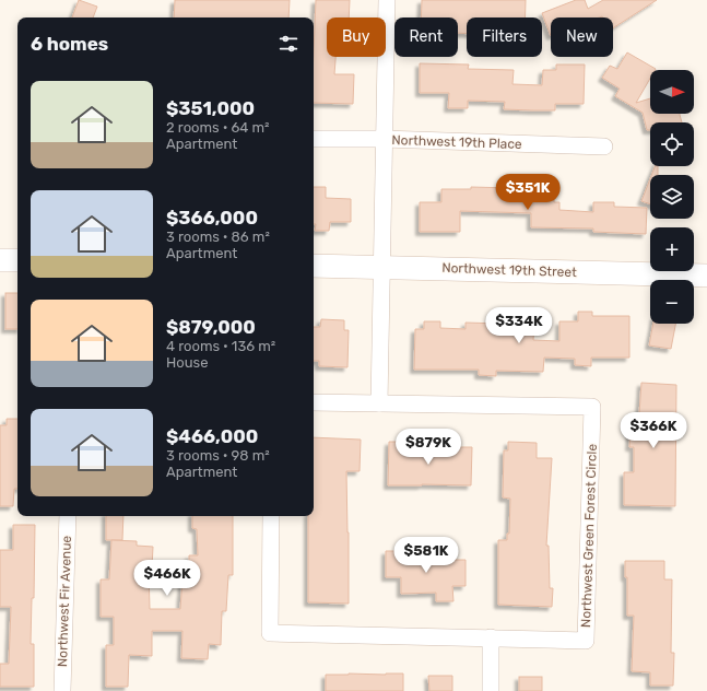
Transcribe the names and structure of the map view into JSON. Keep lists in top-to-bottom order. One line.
{"streets":{"main road":["Northwest 19th Street"],"street":["Northwest 19th Place","Northwest Green Forest Circle","Northwest Fir Avenue"]},"north":"right","page":{"chip":["Buy","Rent","Filters","New"],"heading":"6 homes","map_buttons":["+","−"],"list":[{"name":"$351,000","note":"2 rooms · 64 m² · Apartment"},{"name":"$366,000","note":"3 rooms · 86 m² · Apartment"},{"name":"$879,000","note":"4 rooms · 136 m² · House"},{"name":"$466,000","note":"3 rooms · 98 m² · Apartment"}],"price":["$351K","$334K","$366K","$879K","$581K","$466K"]}}
